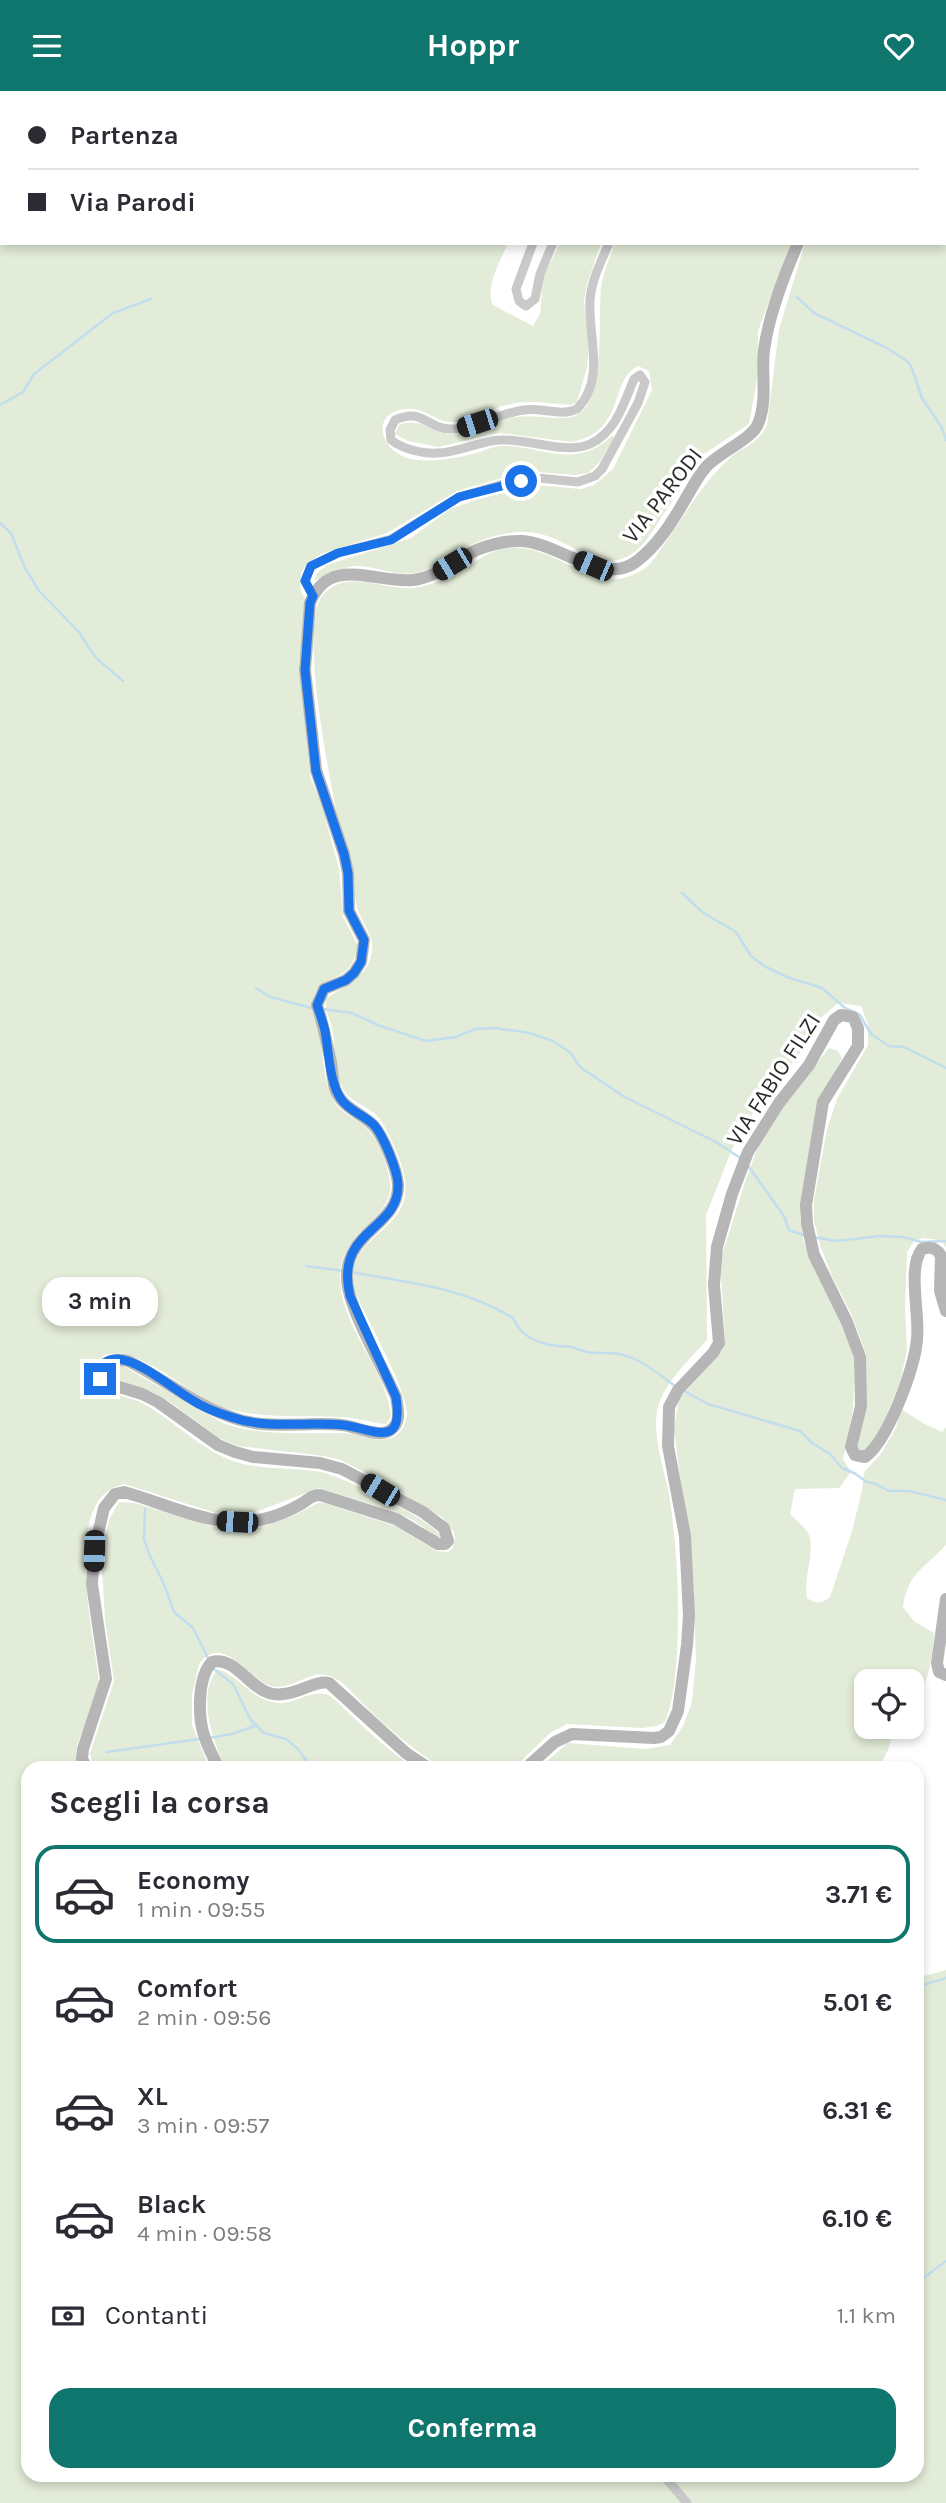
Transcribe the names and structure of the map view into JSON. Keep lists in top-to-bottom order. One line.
{"streets":{"street":["VIA PARODI","VIA FABIO FILZI"]},"page":{"header":"Hoppr","banner":["Partenza","Via Parodi"],"bubble":"3 min","heading":"Scegli la corsa","list":[{"name":"Economy","note":"1 min · 09:55","value":"3.71 €"},{"name":"Comfort","note":"2 min · 09:56","value":"5.01 €"},{"name":"XL","note":"3 min · 09:57","value":"6.31 €"},{"name":"Black","note":"4 min · 09:58","value":"6.10 €"}],"pay":["Contanti","1.1 km"],"buttons":"Conferma"}}
